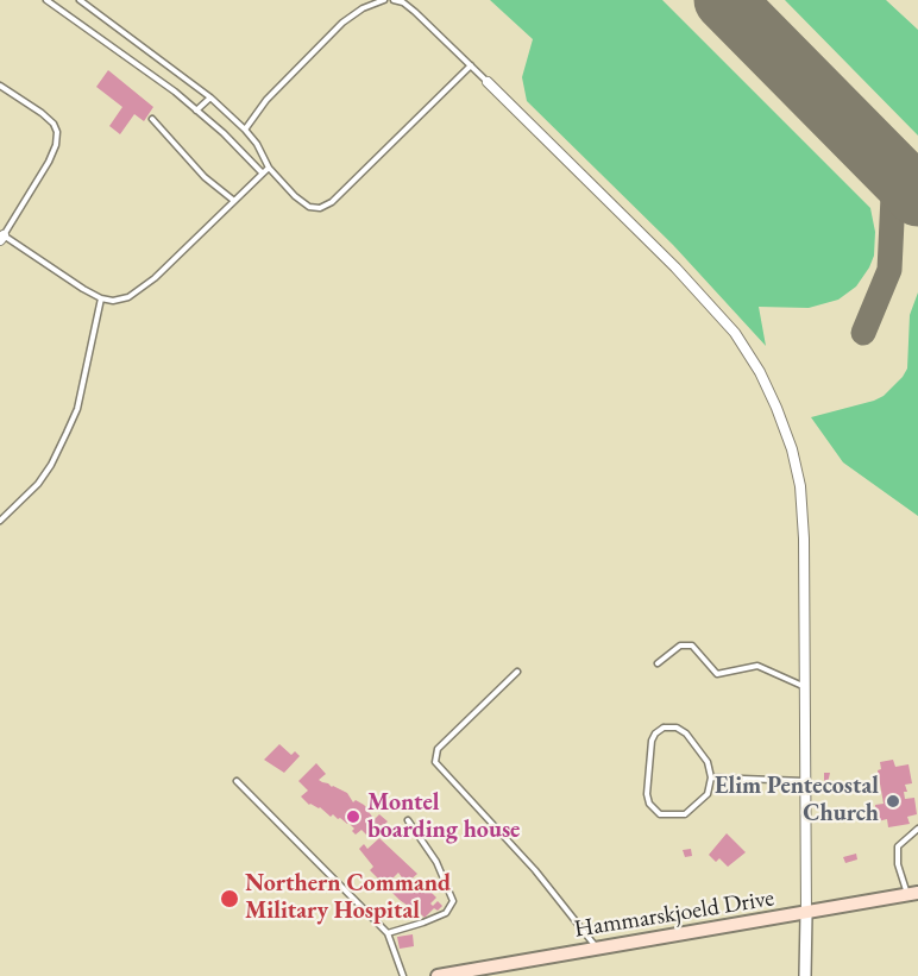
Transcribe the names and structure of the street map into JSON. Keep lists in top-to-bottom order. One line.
{"streets":{"main road":["Hammarskjoeld Drive"]},"places":["Elim Pentecostal Church","Montel boarding house","Northern Command Military Hospital"]}
